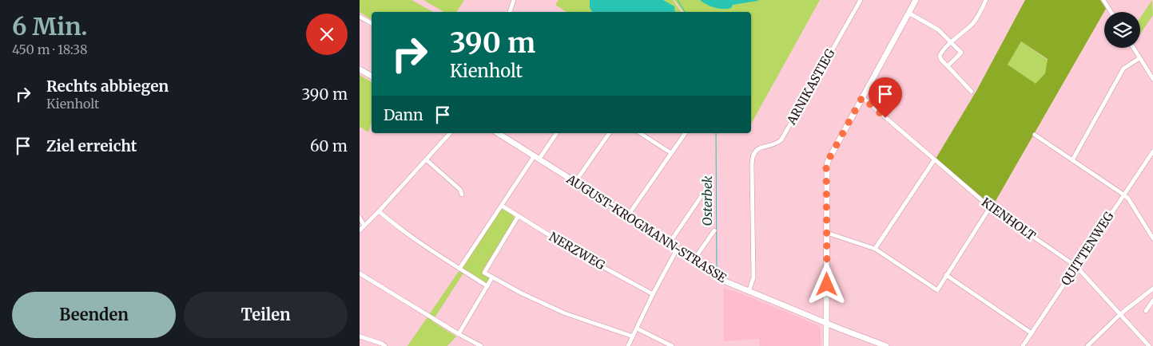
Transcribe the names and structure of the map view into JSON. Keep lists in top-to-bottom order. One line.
{"streets":{"main road":["AUGUST-KROGMANN-STRASSE"],"street":["ARNIKASTIEG","KIENHOLT","QUITTENWEG","NERZWEG"]},"crossings":[["ARNIKASTIEG","AUGUST-KROGMANN-STRASSE"],["KIENHOLT","QUITTENWEG"]],"water":["Osterbek"],"page":{"heading":["6 Min.","450 m · 18:38"],"turn":["390 m","Kienholt"],"list":[{"name":"Rechts abbiegen","note":"Kienholt","value":"390 m"},{"name":"Ziel erreicht","value":"60 m"}],"then":"Dann","buttons":["Beenden","Teilen"]}}
